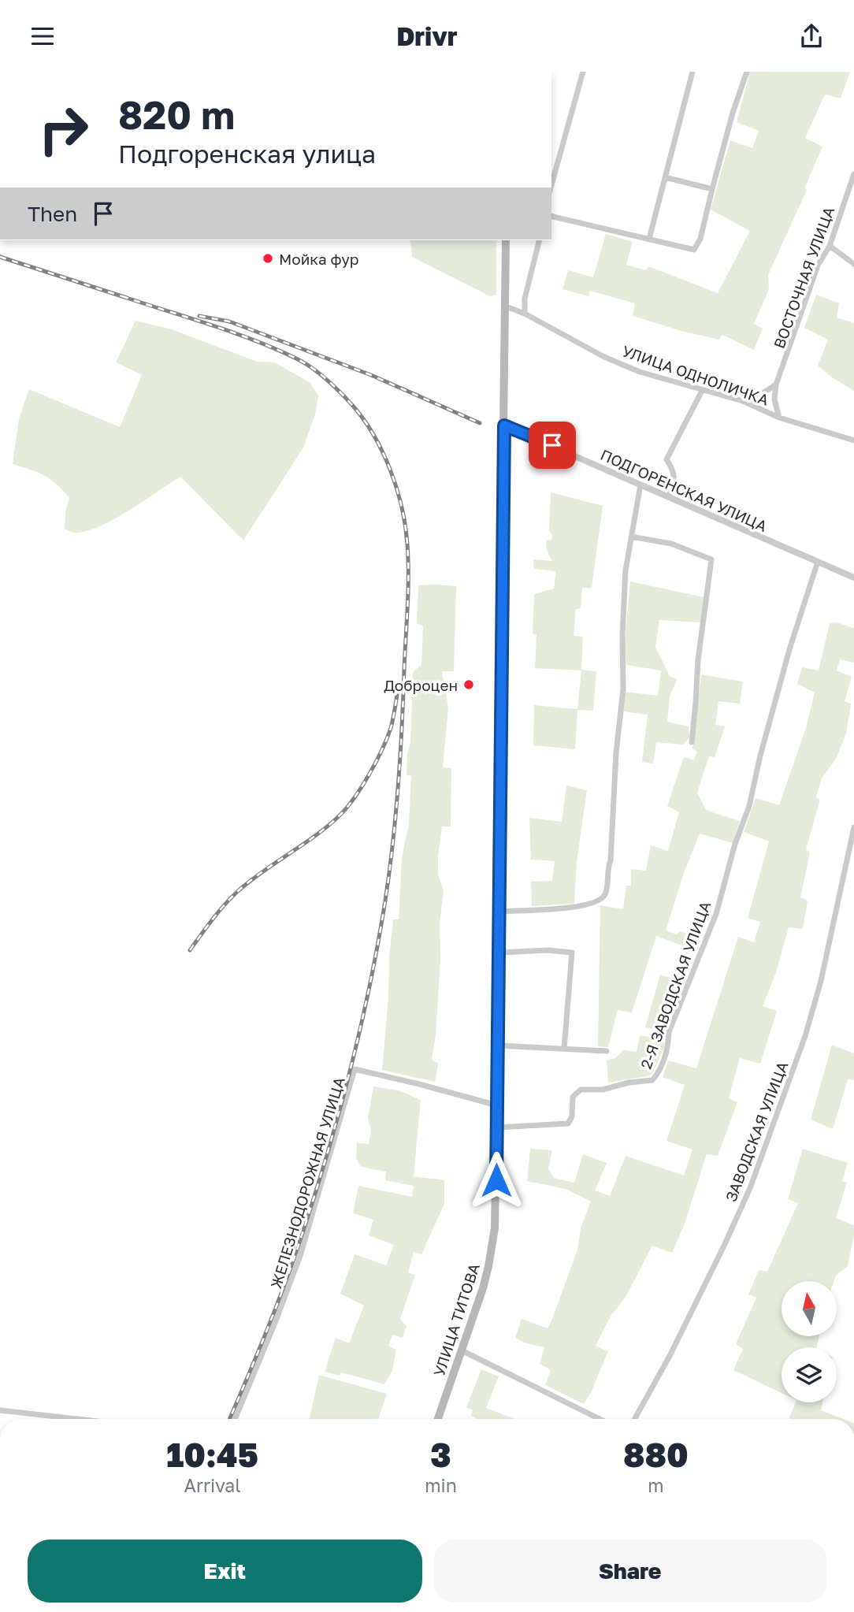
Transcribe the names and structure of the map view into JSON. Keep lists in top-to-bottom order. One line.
{"streets":{"main road":["УЛИЦА ТИТОВА"],"street":["ВОСТОЧНАЯ УЛИЦА","УЛИЦА ОДНОЛИЧКА","ПОДГОРЕНСКАЯ УЛИЦА","2-Я ЗАВОДСКАЯ УЛИЦА","ЗАВОДСКАЯ УЛИЦА","ЖЕЛЕЗНОДОРОЖНАЯ УЛИЦА"]},"crossings":[["УЛИЦА ОДНОЛИЧКА","УЛИЦА ТИТОВА"],["ПОДГОРЕНСКАЯ УЛИЦА","2-Я ЗАВОДСКАЯ УЛИЦА"],["ПОДГОРЕНСКАЯ УЛИЦА","УЛИЦА ТИТОВА"],["2-Я ЗАВОДСКАЯ УЛИЦА","УЛИЦА ТИТОВА"],["ЖЕЛЕЗНОДОРОЖНАЯ УЛИЦА","УЛИЦА ТИТОВА"]],"places":["Мойка фур","Доброцен"],"north":"top","page":{"header":"Drivr","turn":["820 m","Подгоренская улица"],"then":"Then","eta":["10:45","Arrival","3","min","880","m"],"buttons":["Exit","Share"]}}
